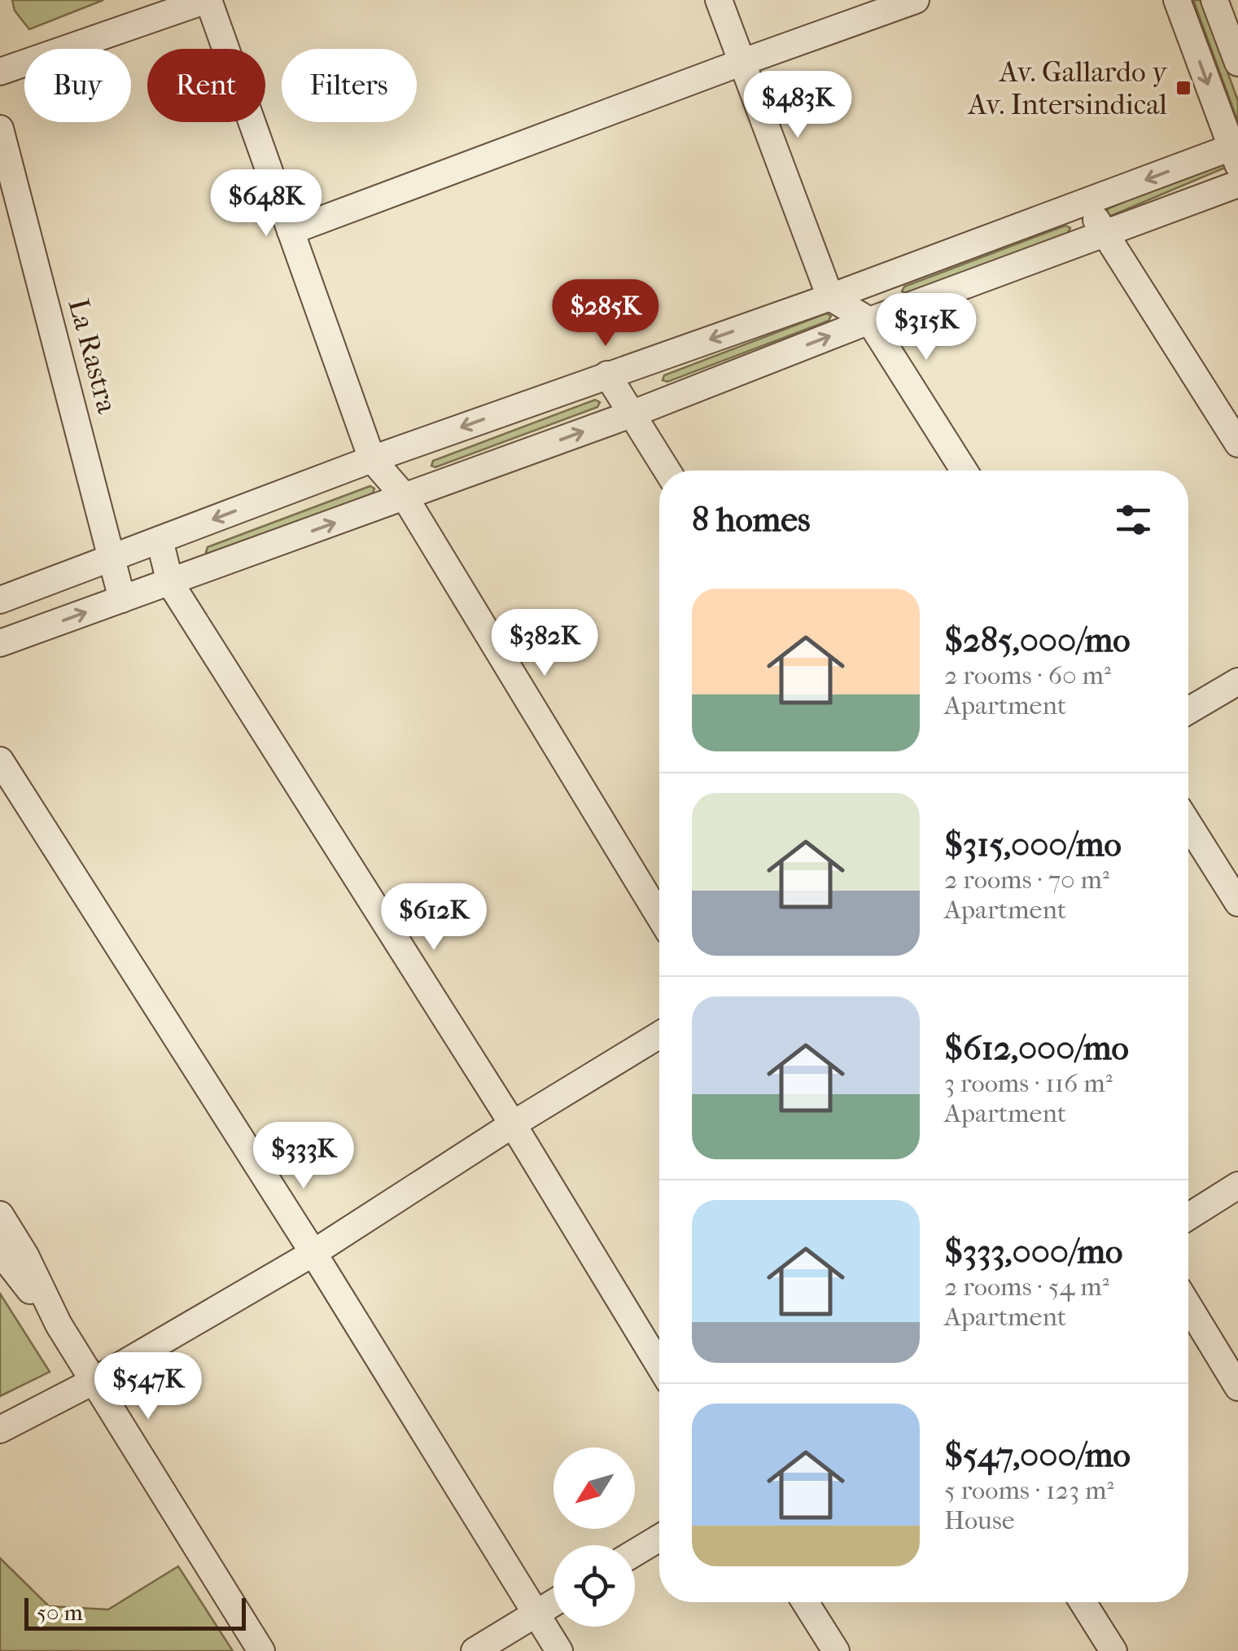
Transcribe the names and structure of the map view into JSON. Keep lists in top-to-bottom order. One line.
{"streets":{"street":["La Rastra"]},"places":{"transit":["Av. Gallardo y Av. Intersindical"]},"scale_bar":"50 m","north":"bottom left","page":{"chip":["Buy","Rent","Filters"],"price":["$483K","$648K","$285K","$315K","$382K","$612K","$333K","$547K"],"heading":"8 homes","list":[{"name":"$285,000/mo","note":"2 rooms · 60 m² · Apartment"},{"name":"$315,000/mo","note":"2 rooms · 70 m² · Apartment"},{"name":"$612,000/mo","note":"3 rooms · 116 m² · Apartment"},{"name":"$333,000/mo","note":"2 rooms · 54 m² · Apartment"},{"name":"$547,000/mo","note":"5 rooms · 123 m² · House"}],"scale":"50 m"}}
